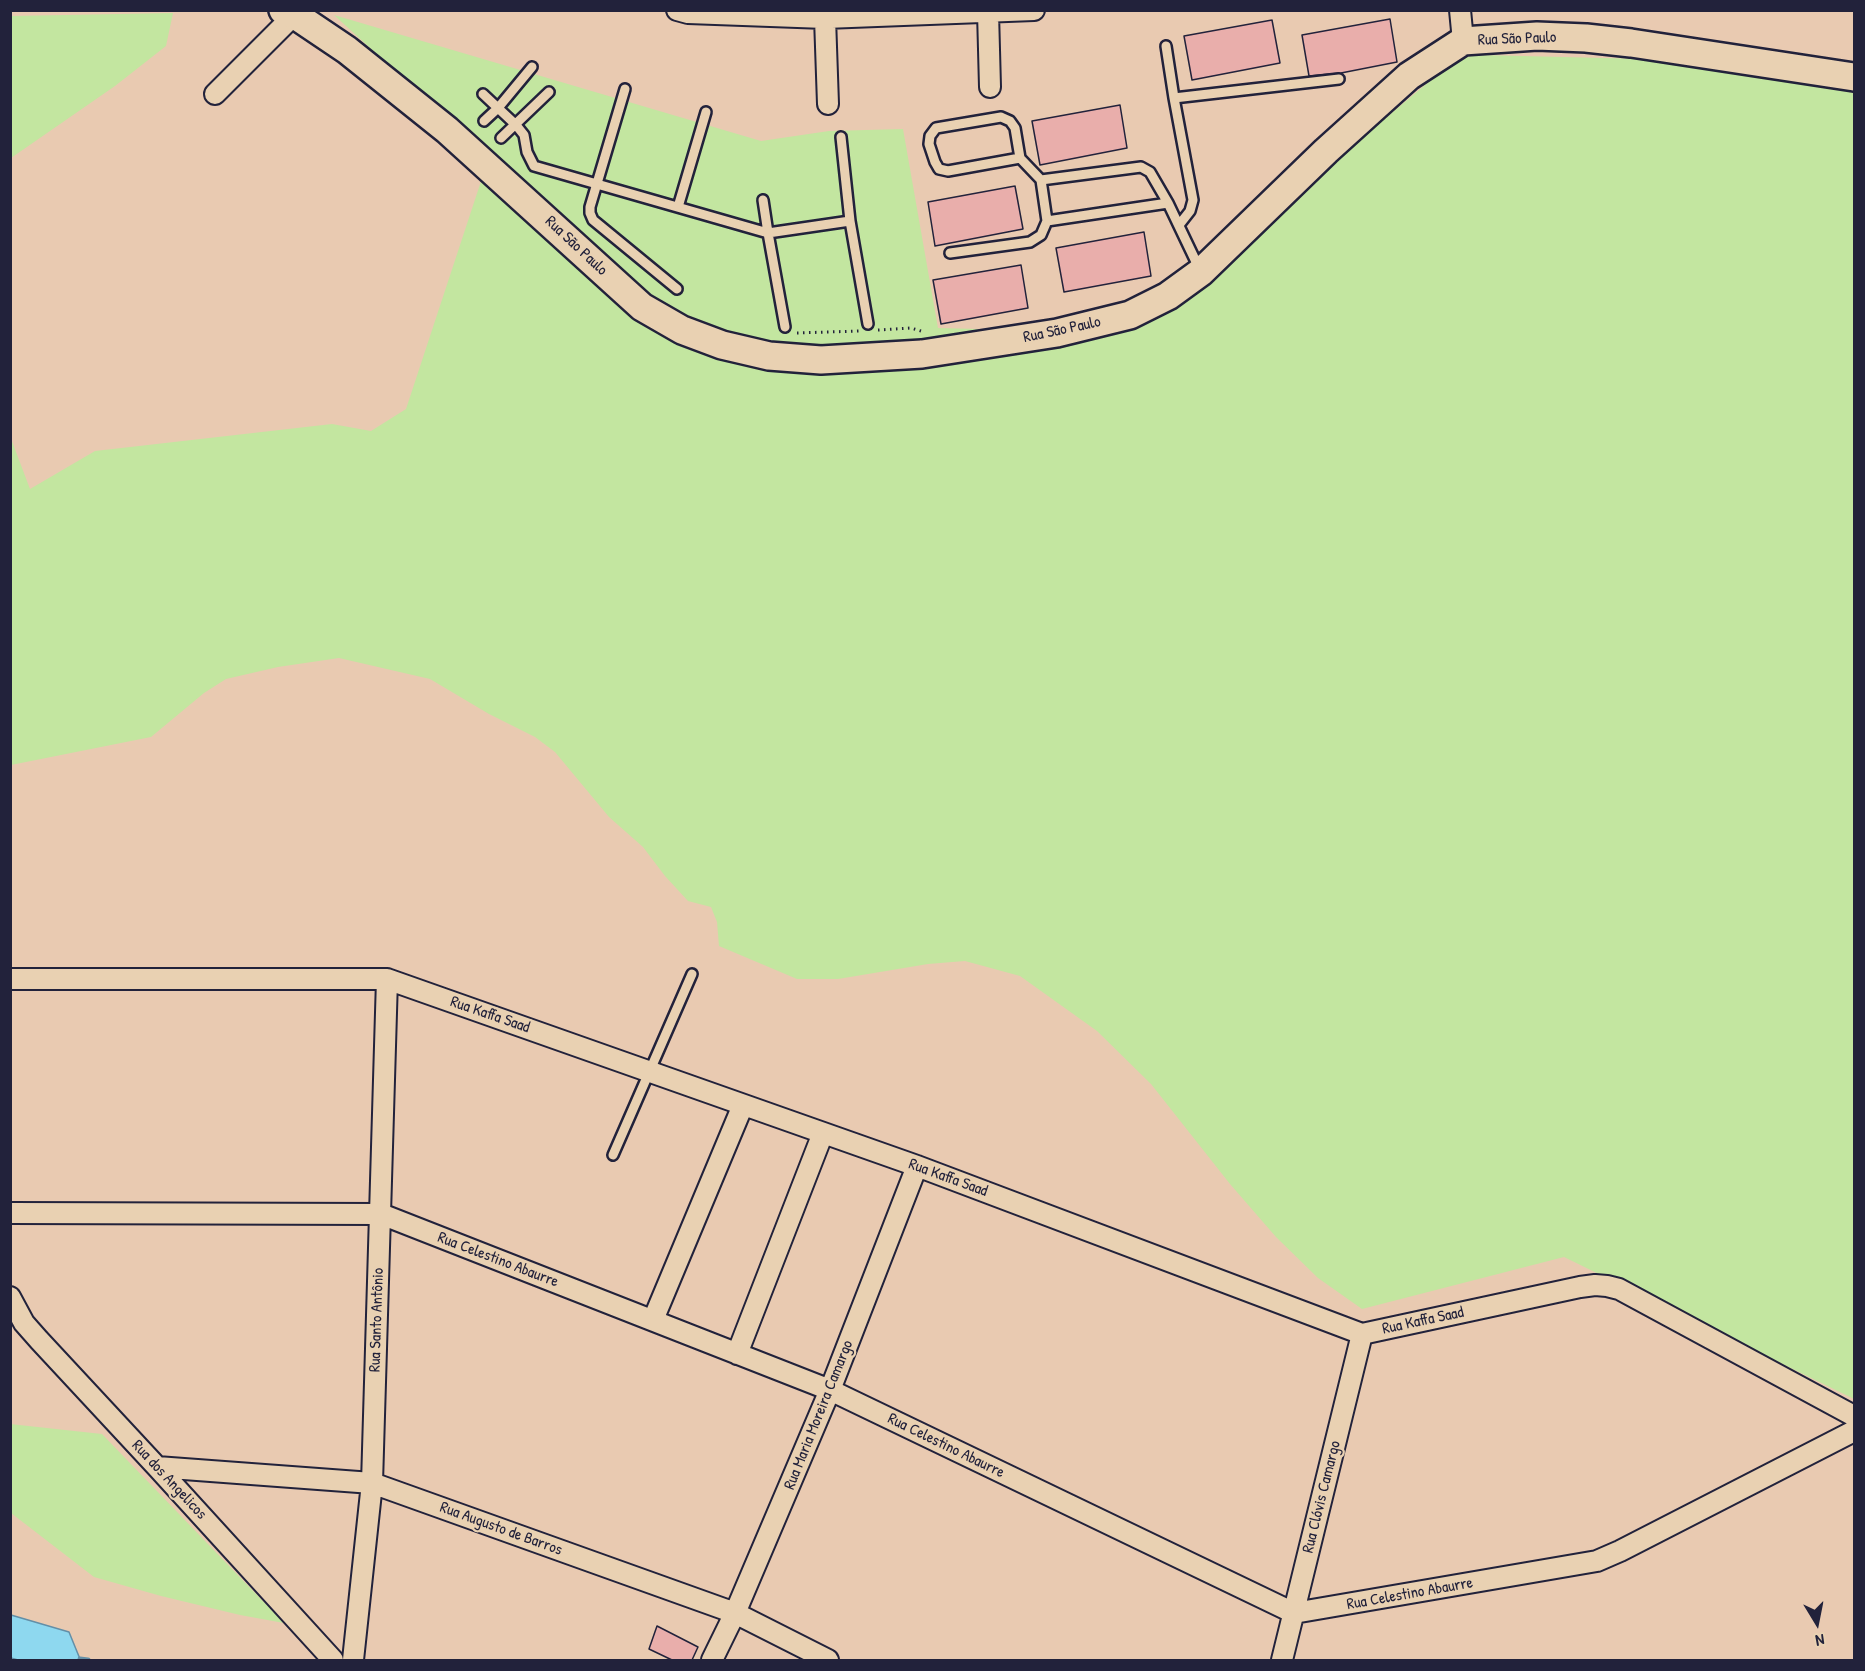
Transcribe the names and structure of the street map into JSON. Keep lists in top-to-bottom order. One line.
{"streets":{"street":["Rua São Paulo","Rua Kaffa Saad","Rua Celestino Abaurre","Rua Santo Antônio","Rua Maria Moreira Camargo","Rua dos Angelicos","Rua Clóvis Camargo","Rua Augusto de Barros"]},"crossings":[["Rua Kaffa Saad","Rua Santo Antônio"],["Rua Kaffa Saad","Rua Maria Moreira Camargo"],["Rua Kaffa Saad","Rua Clóvis Camargo"],["Rua Celestino Abaurre","Rua Santo Antônio"],["Rua Celestino Abaurre","Rua Maria Moreira Camargo"],["Rua Celestino Abaurre","Rua Clóvis Camargo"],["Rua Santo Antônio","Rua Augusto de Barros"],["Rua Maria Moreira Camargo","Rua Augusto de Barros"],["Rua dos Angelicos","Rua Augusto de Barros"]],"north":"bottom"}
